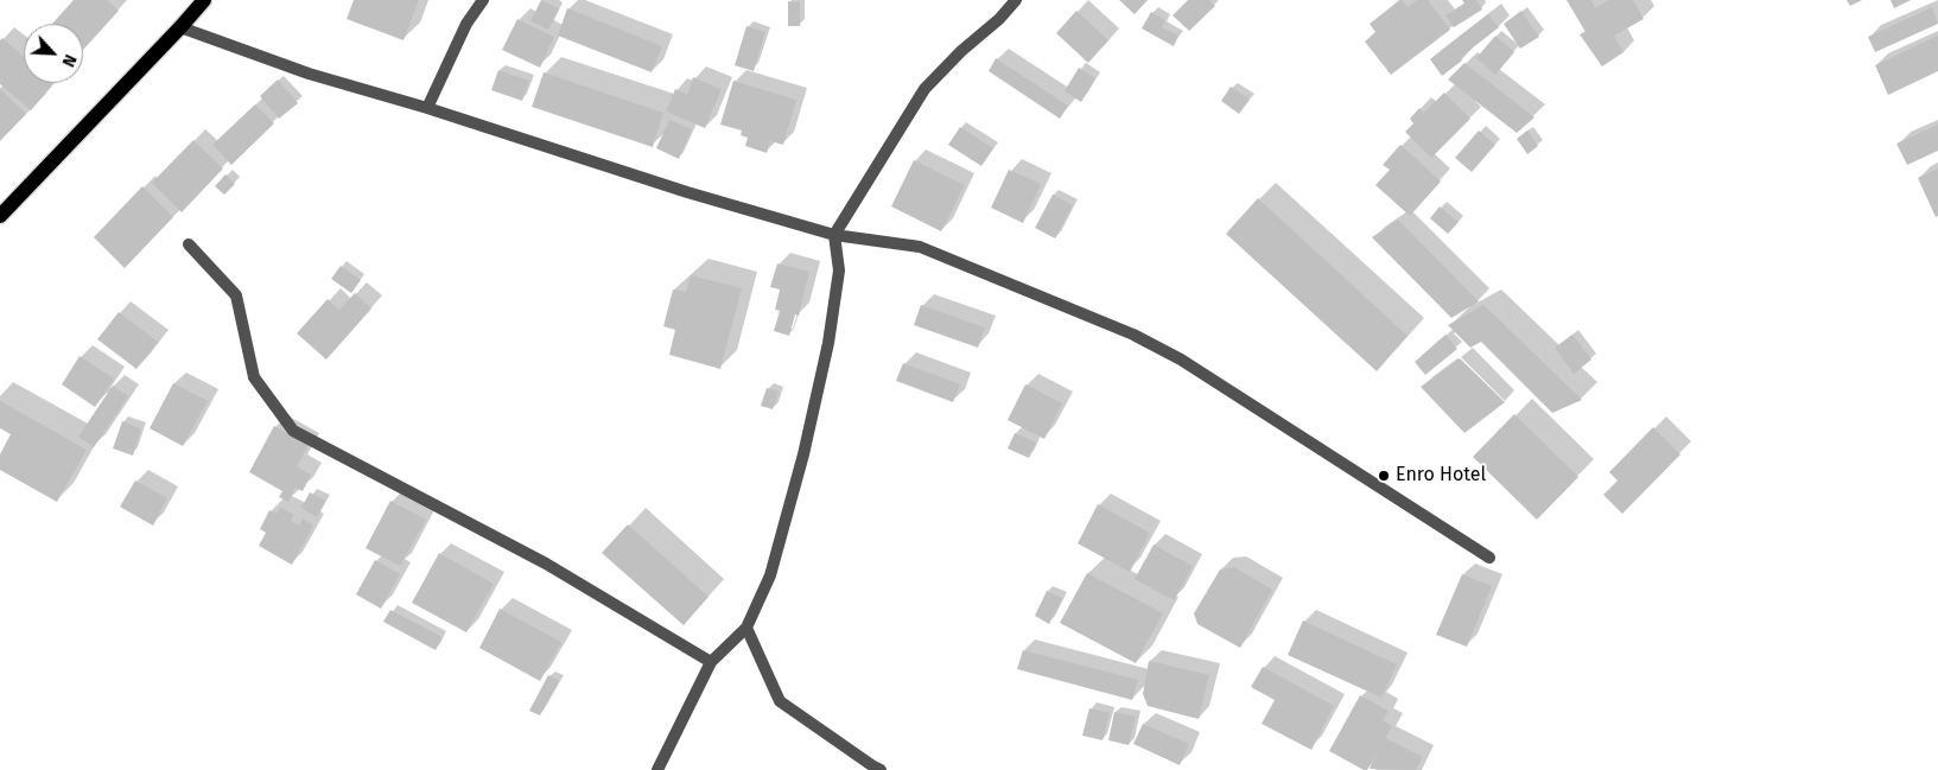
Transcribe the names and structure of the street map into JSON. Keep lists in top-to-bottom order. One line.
{"places":["Enro Hotel"],"north":"bottom right"}
